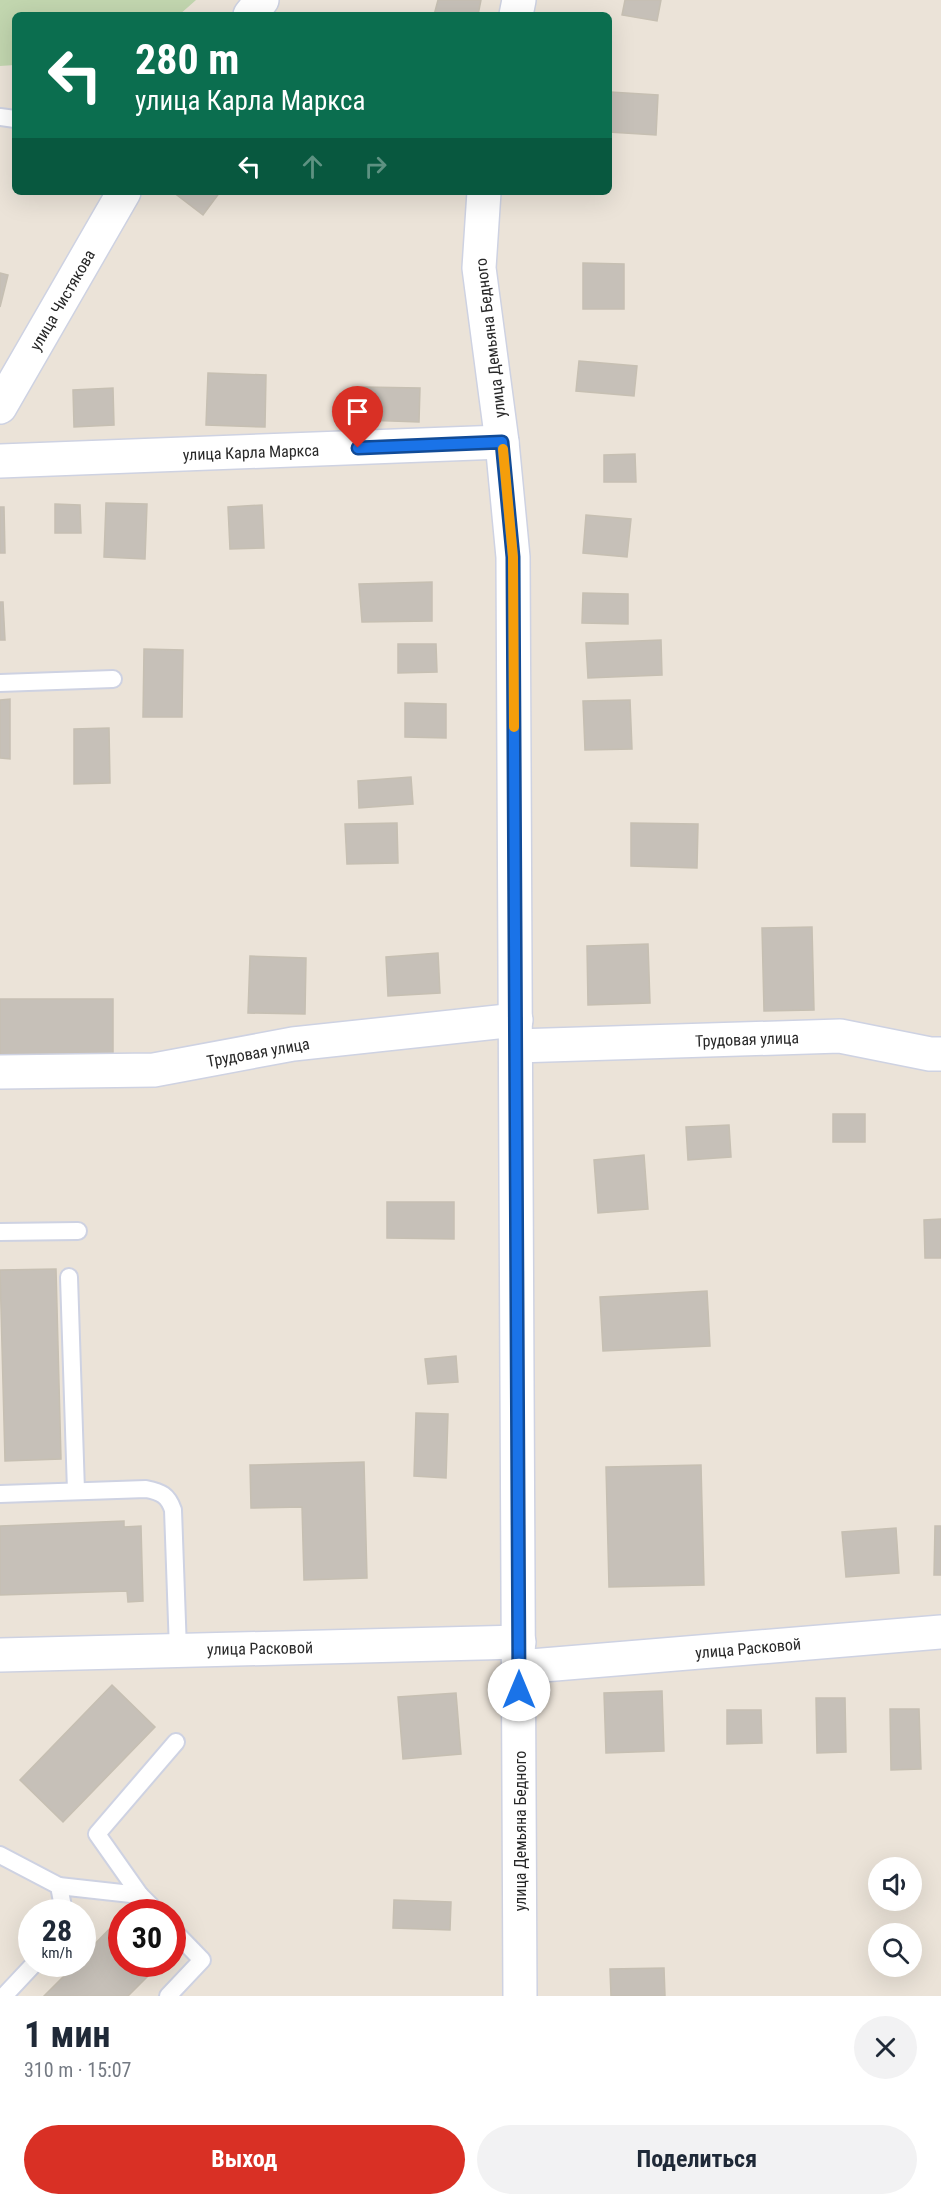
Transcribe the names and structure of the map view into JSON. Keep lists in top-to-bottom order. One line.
{"streets":{"street":["улица Чистякова","улица Демьяна Бедного","улица Карла Маркса","Трудовая улица","улица Расковой"]},"crossings":[["улица Демьяна Бедного","улица Карла Маркса"],["улица Демьяна Бедного","Трудовая улица"],["улица Демьяна Бедного","улица Расковой"]],"page":{"turn":["280 m","улица Карла Маркса"],"speed":"28 km/h","limit":"30","heading":["1 мин","310 m · 15:07"],"buttons":["Выход","Поделиться"]}}
